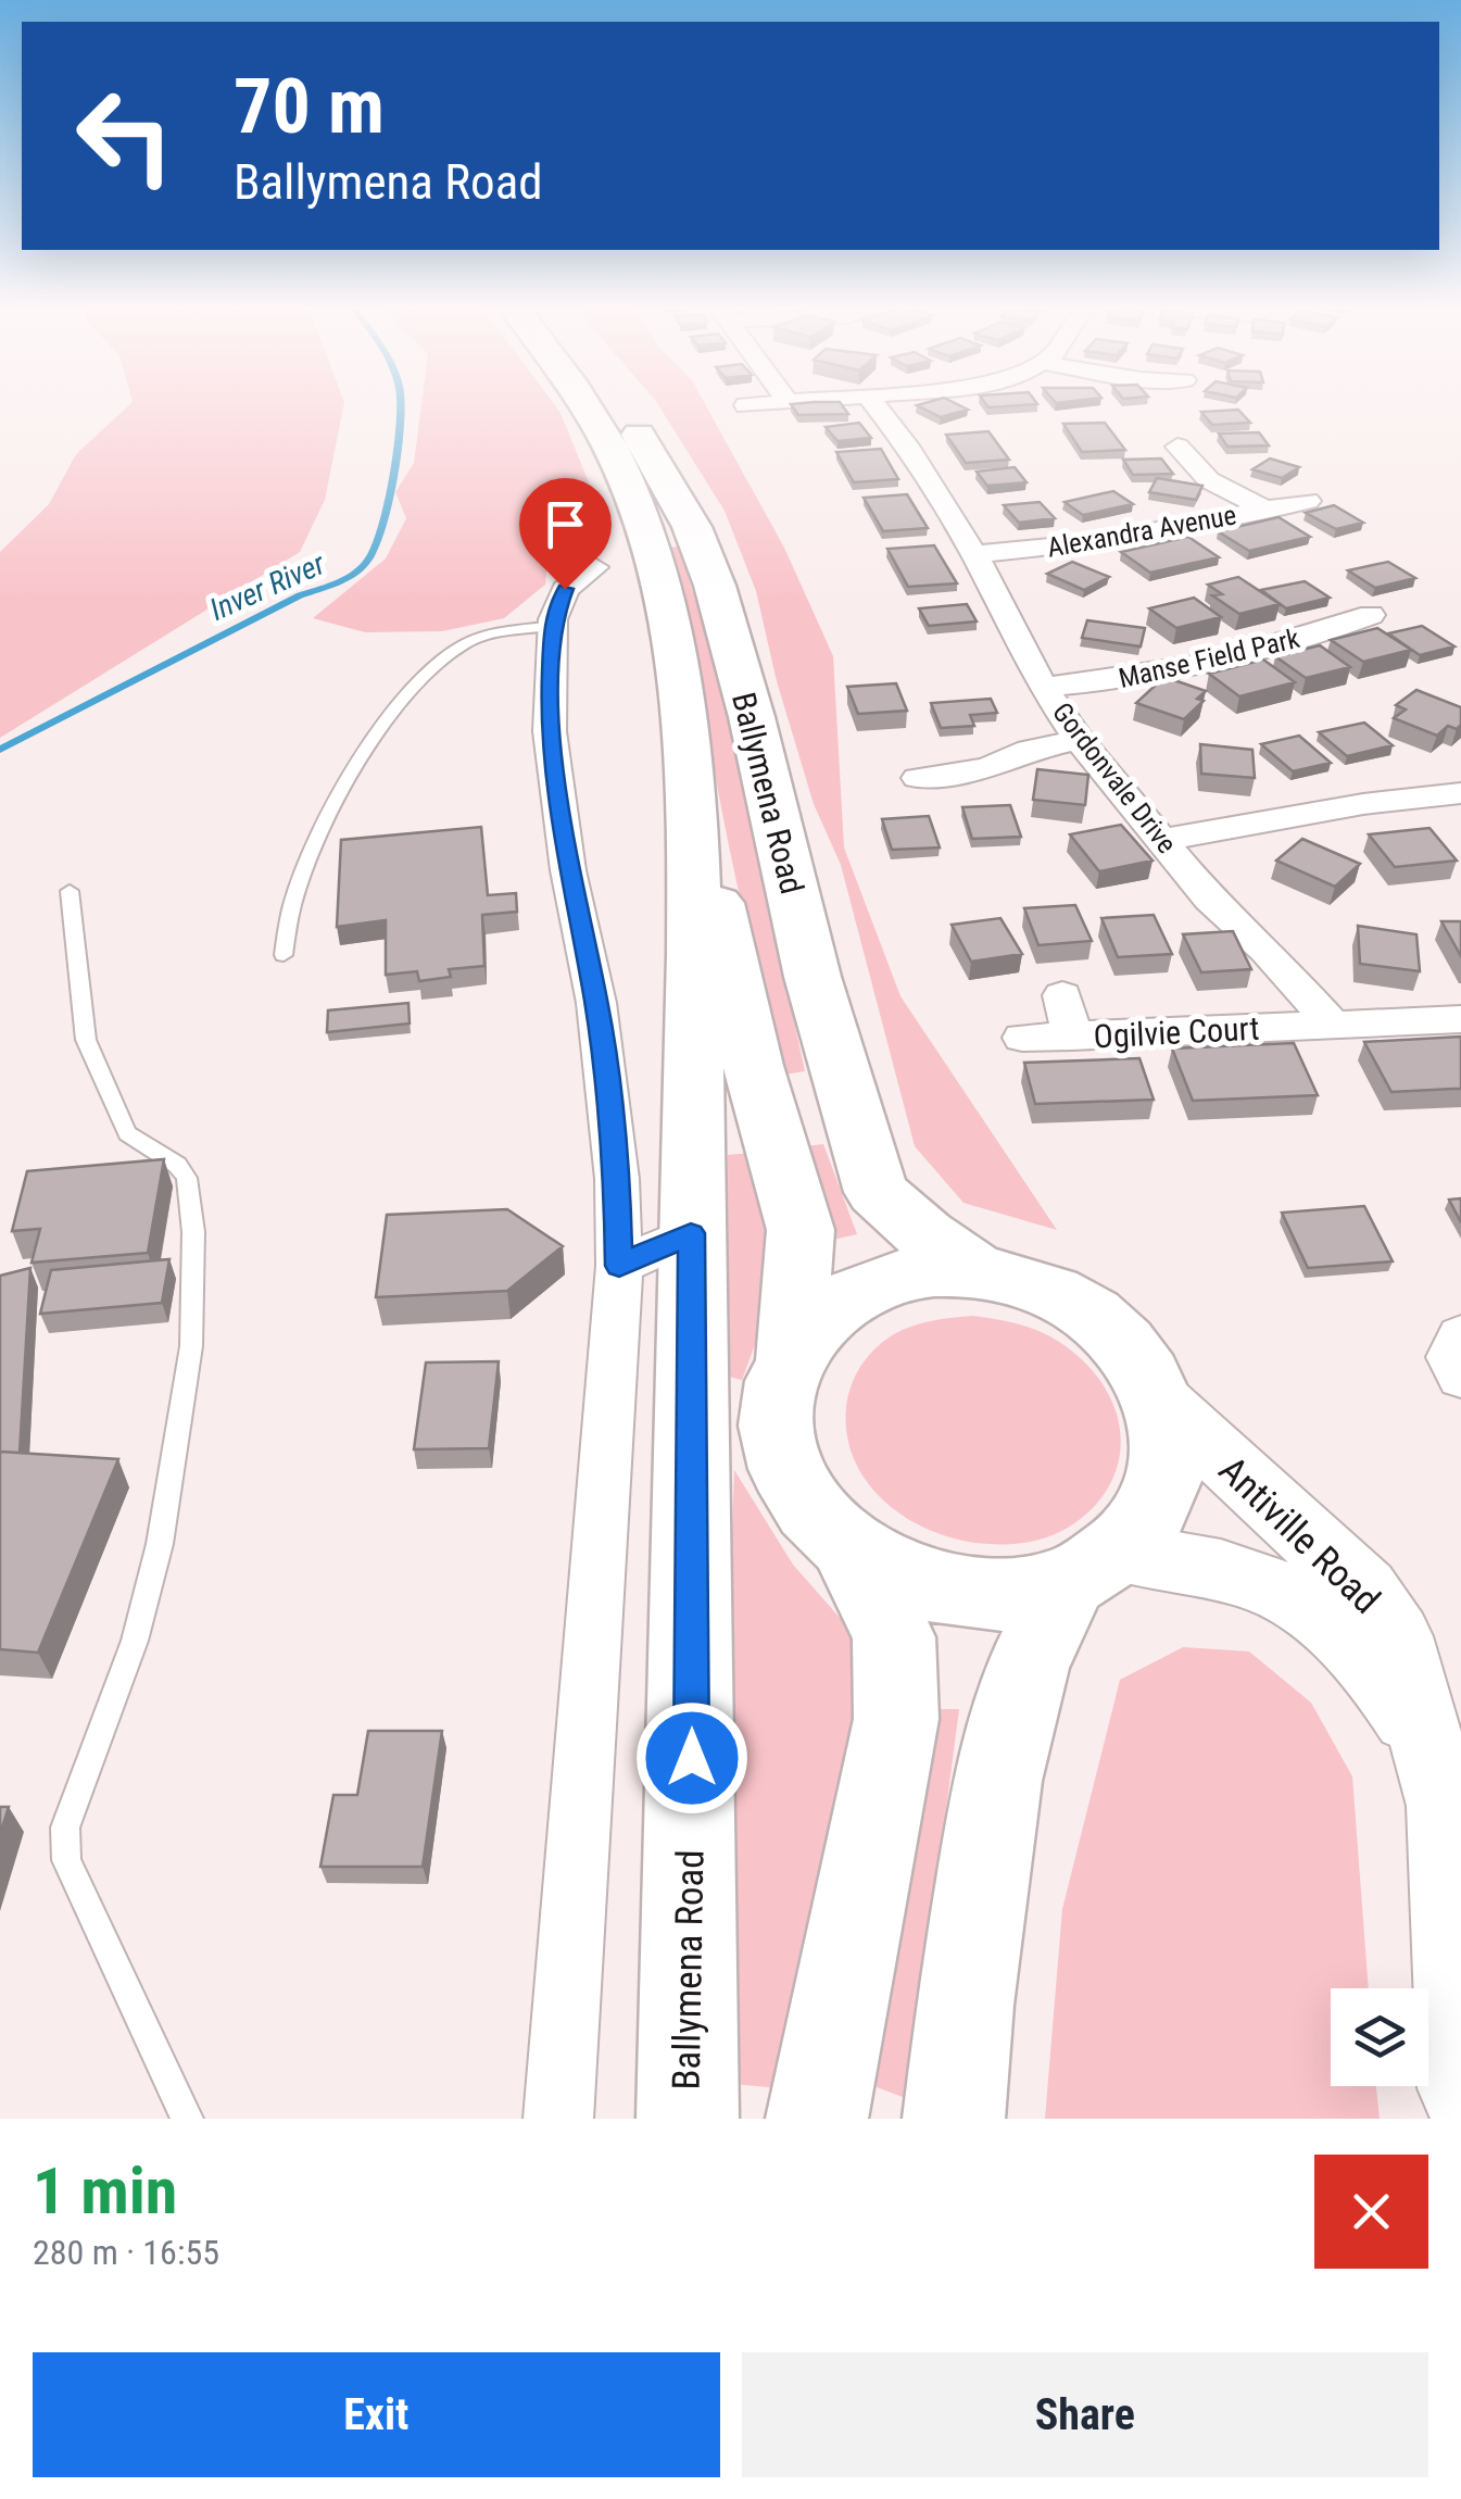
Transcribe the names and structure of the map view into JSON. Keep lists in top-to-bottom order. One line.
{"streets":{"highway":["Ballymena Road"],"street":["Alexandra Avenue","Manse Field Park","Gordonvale Drive","Ogilvie Court","Antiville Road"]},"crossings":[["Alexandra Avenue","Gordonvale Drive"],["Manse Field Park","Gordonvale Drive"],["Gordonvale Drive","Ogilvie Court"],["Ballymena Road","Antiville Road"]],"water":["Inver River"],"page":{"turn":["70 m","Ballymena Road"],"heading":["1 min","280 m · 16:55"],"buttons":["Exit","Share"]}}
